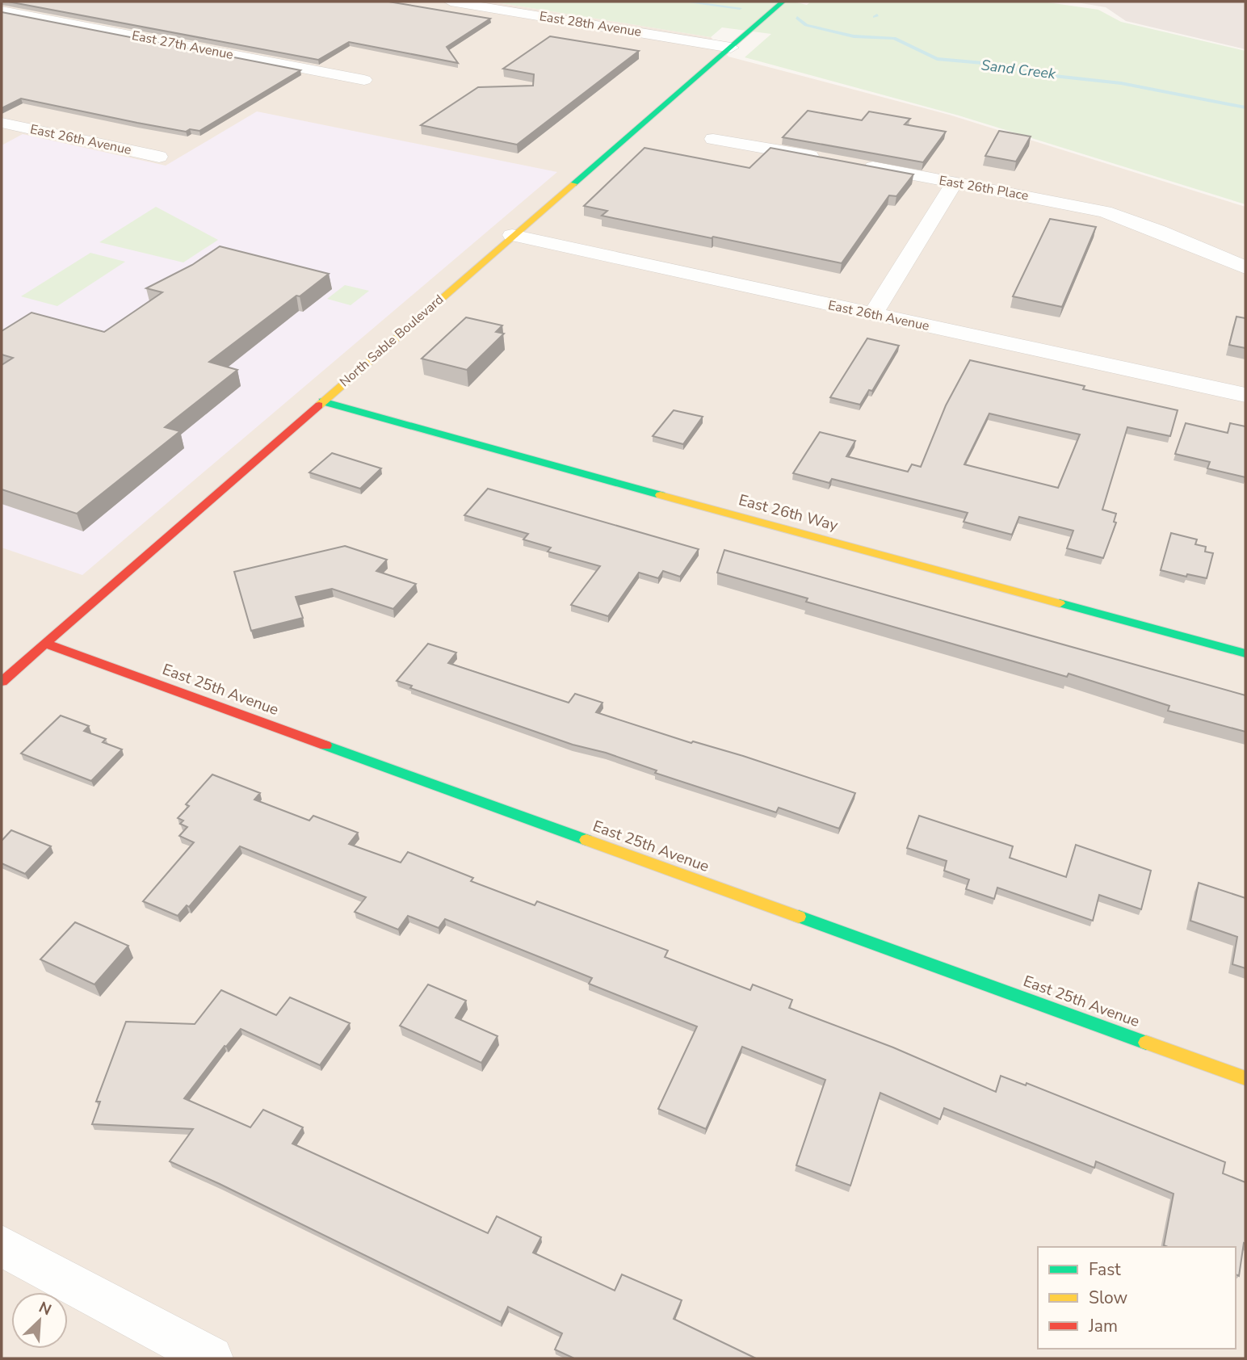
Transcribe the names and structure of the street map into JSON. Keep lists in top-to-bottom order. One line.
{"streets":{"street":["East 28th Avenue","East 27th Avenue","East 26th Avenue","East 26th Place","North Sable Boulevard","East 26th Way","East 25th Avenue"]},"crossings":[["East 28th Avenue","North Sable Boulevard"],["East 26th Avenue","North Sable Boulevard"],["North Sable Boulevard","East 26th Way"],["North Sable Boulevard","East 25th Avenue"]],"water":["Sand Creek"],"legend":["Fast","Slow","Jam"],"north":"top right"}
